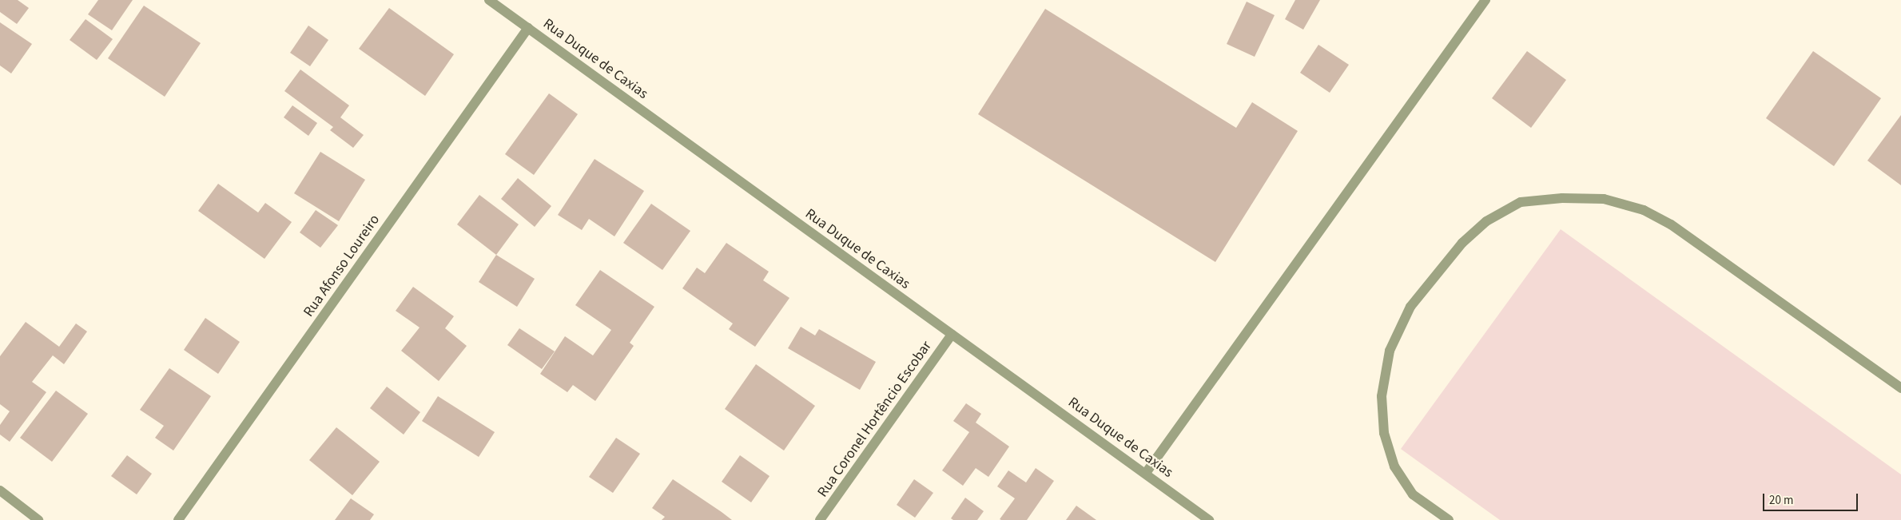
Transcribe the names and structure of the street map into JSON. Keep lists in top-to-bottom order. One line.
{"streets":{"street":["Rua Duque de Caxias","Rua Afonso Loureiro","Rua Coronel Hortêncio Escobar"]},"crossings":[["Rua Duque de Caxias","Rua Afonso Loureiro"],["Rua Duque de Caxias","Rua Coronel Hortêncio Escobar"]],"scale_bar":"20 m"}
